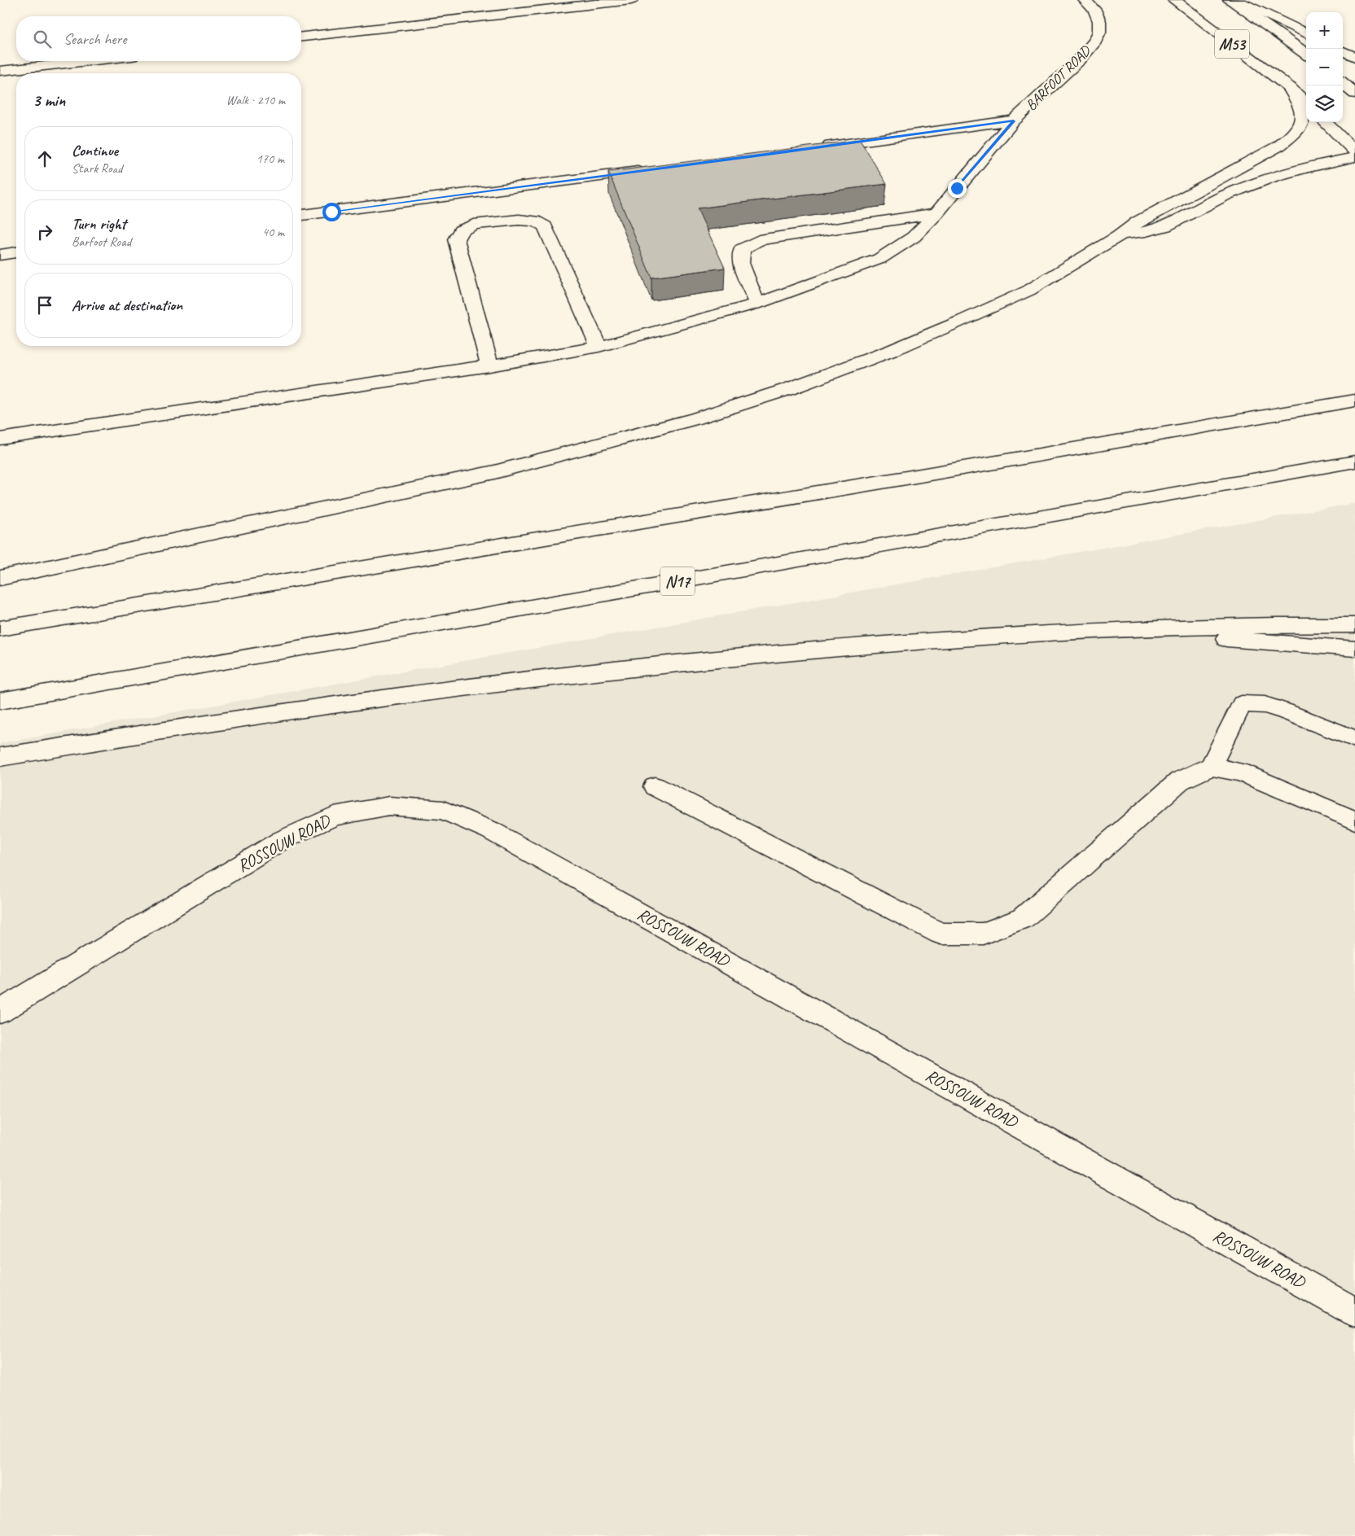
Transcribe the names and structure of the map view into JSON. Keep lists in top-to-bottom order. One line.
{"streets":{"main road":["M53","BARFOOT ROAD","N17","ROSSOUW ROAD"]},"page":{"map_buttons":["+","−"],"search":"Search here","heading":["3 min","Walk · 210 m"],"list":[["Continue","Stark Road","170 m"],["Turn right","Barfoot Road","40 m"],"Arrive at destination"]}}
